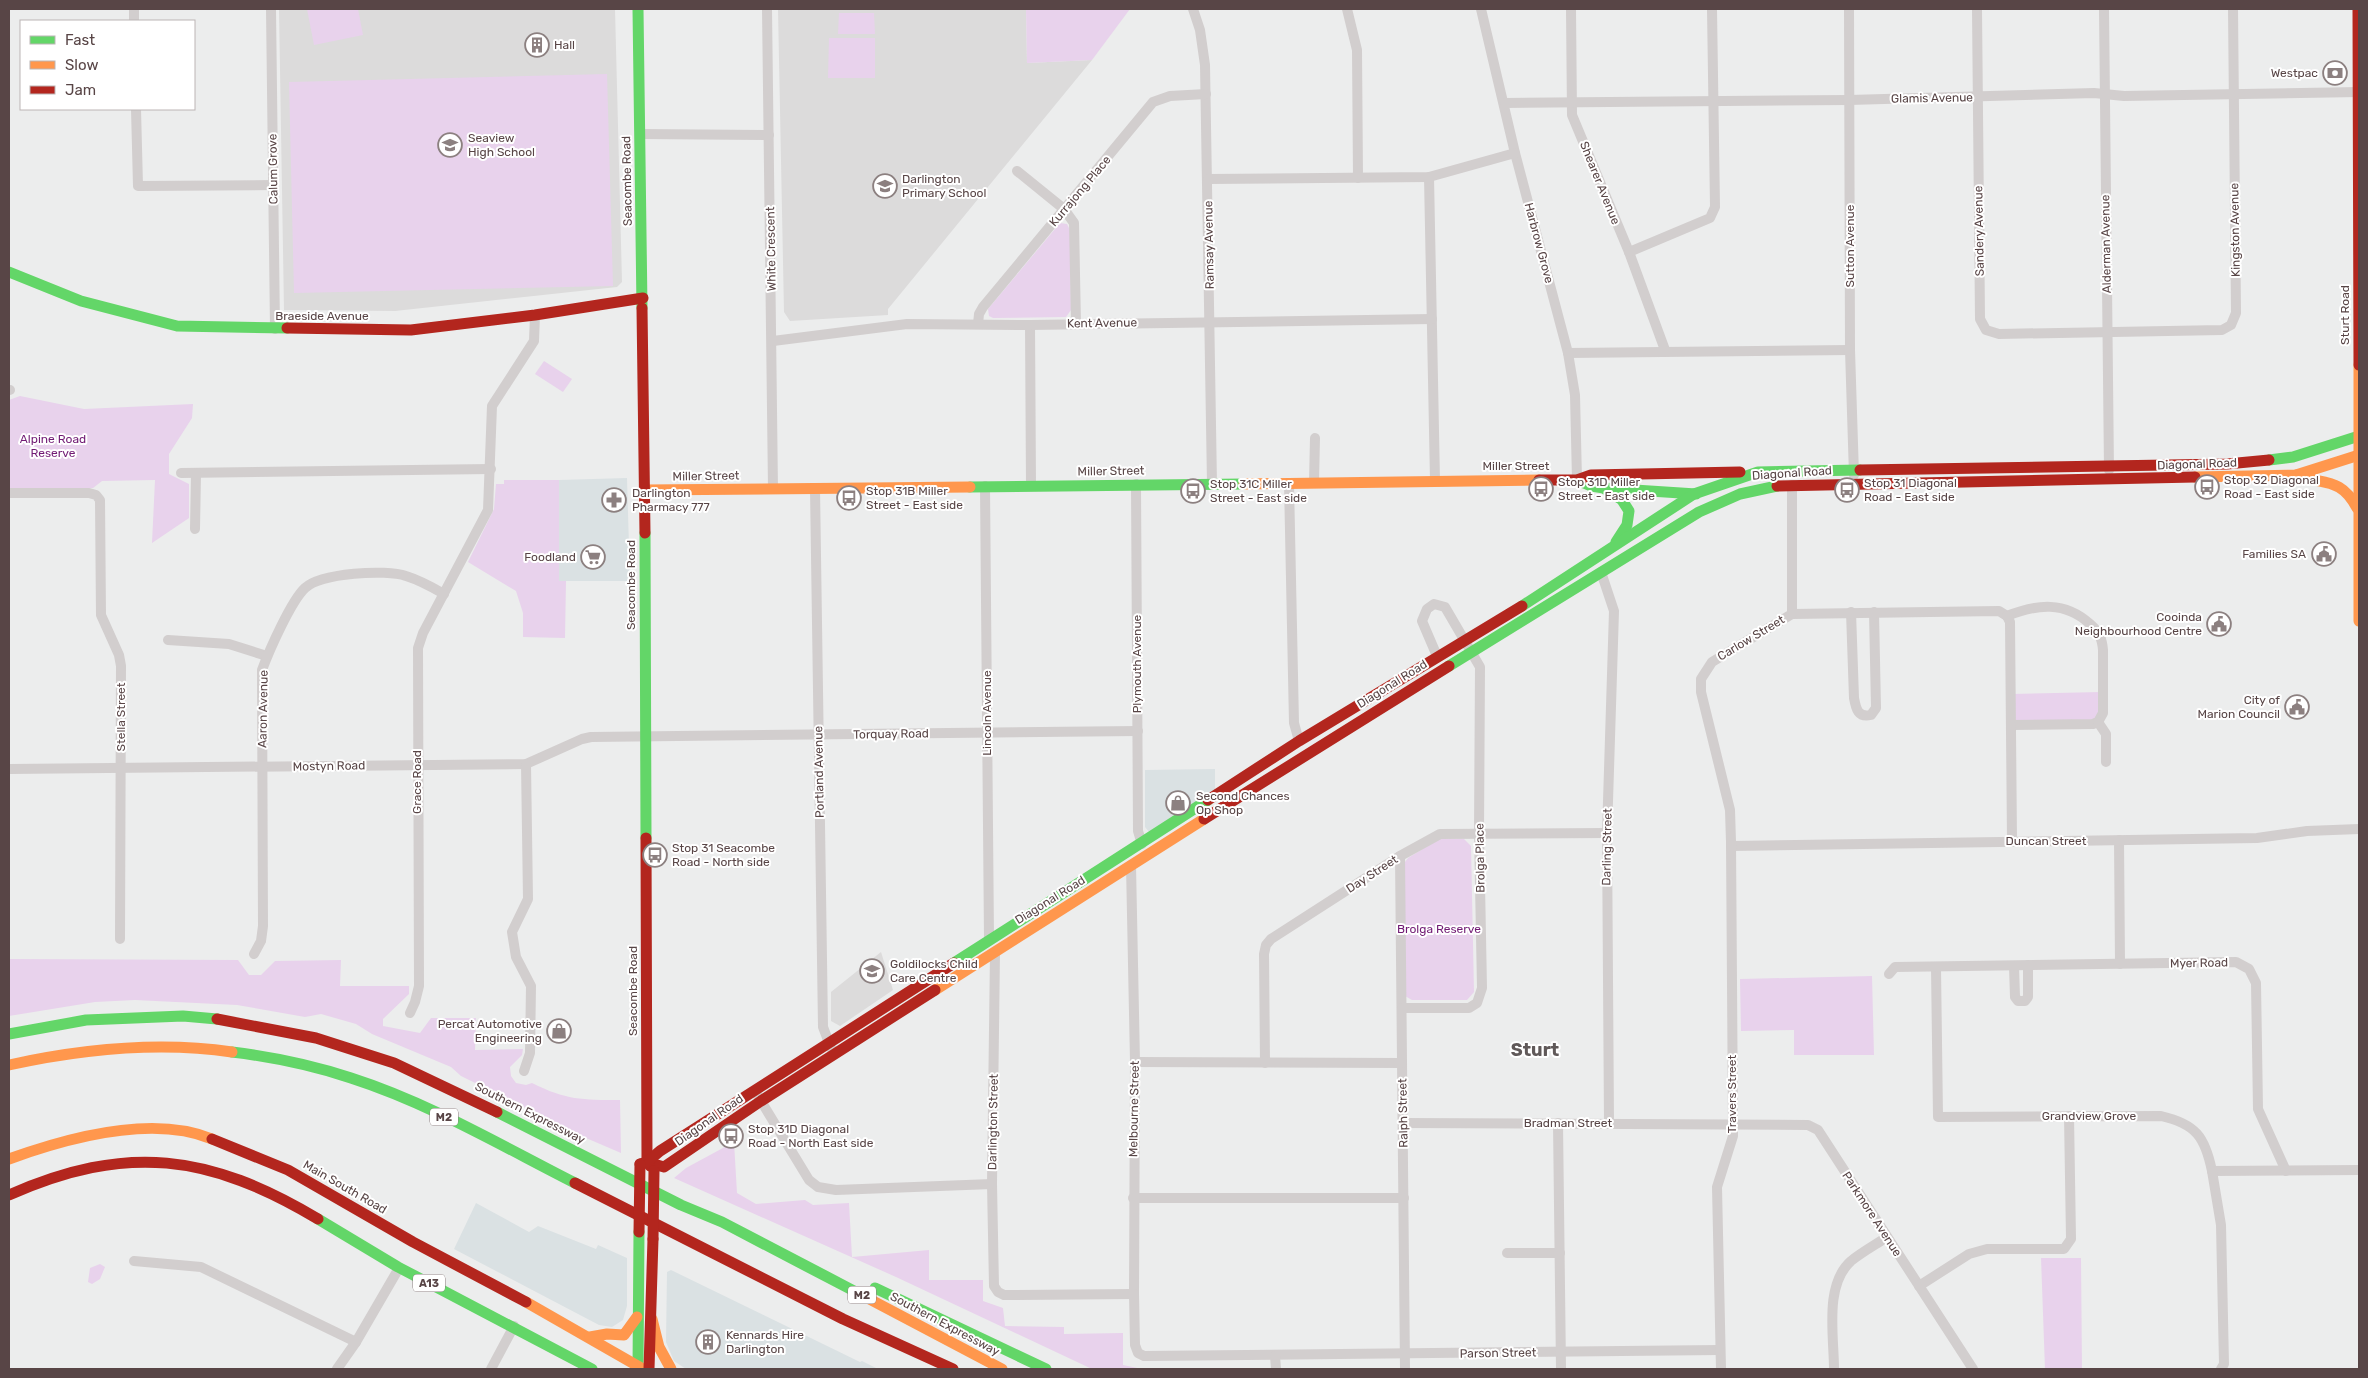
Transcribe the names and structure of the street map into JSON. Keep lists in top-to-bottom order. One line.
{"streets":{"main road":["Seacombe Road","Sturt Road","Braeside Avenue","Diagonal Road","Miller Street","Southern Expressway","M2","Main South Road","A13"],"street":["Glamis Avenue","Calum Grove","Shearer Avenue","Kurrajong Place","Kingston Avenue","Sandery Avenue","Harbrow Grove","Alderman Avenue","Ramsay Avenue","Sutton Avenue","White Crescent","Kent Avenue","Carlow Street","Plymouth Avenue","Aaron Avenue","Lincoln Avenue","Stella Street","Torquay Road","Mostyn Road","Portland Avenue","Grace Road","Duncan Street","Darling Street","Brolga Place","Day Street","Myer Road","Travers Street","Melbourne Street","Ralph Street","Grandview Grove","Darlington Street","Bradman Street","Parkmore Avenue","Parson Street"]},"crossings":[["Glamis Avenue","Shearer Avenue"],["Glamis Avenue","Kingston Avenue"],["Glamis Avenue","Sandery Avenue"],["Glamis Avenue","Harbrow Grove"],["Glamis Avenue","Alderman Avenue"],["Glamis Avenue","Sutton Avenue"],["Glamis Avenue","Sturt Road"],["Calum Grove","Braeside Avenue"],["Seacombe Road","Braeside Avenue"],["Seacombe Road","Diagonal Road"],["Seacombe Road","Miller Street"],["Seacombe Road","Torquay Road"],["Seacombe Road","Mostyn Road"],["Seacombe Road","Main South Road"],["Kurrajong Place","Ramsay Avenue"],["Kurrajong Place","Kent Avenue"],["Kingston Avenue","Sandery Avenue"],["Kingston Avenue","Alderman Avenue"],["Sandery Avenue","Alderman Avenue"],["Harbrow Grove","Miller Street"],["Alderman Avenue","Diagonal Road"],["Ramsay Avenue","Kent Avenue"],["Ramsay Avenue","Miller Street"],["Sutton Avenue","Diagonal Road"],["White Crescent","Kent Avenue"],["White Crescent","Miller Street"],["Sturt Road","Diagonal Road"],["Braeside Avenue","Grace Road"],["Diagonal Road","Miller Street"],["Diagonal Road","Carlow Street"],["Diagonal Road","Plymouth Avenue"],["Diagonal Road","Lincoln Avenue"],["Diagonal Road","Portland Avenue"],["Diagonal Road","Darling Street"],["Diagonal Road","Brolga Place"],["Diagonal Road","Melbourne Street"],["Diagonal Road","Darlington Street"],["Miller Street","Plymouth Avenue"],["Miller Street","Lincoln Avenue"],["Miller Street","Portland Avenue"],["Carlow Street","Duncan Street"],["Carlow Street","Travers Street"],["Plymouth Avenue","Torquay Road"],["Aaron Avenue","Mostyn Road"],["Aaron Avenue","Grace Road"],["Lincoln Avenue","Torquay Road"],["Stella Street","Mostyn Road"],["Torquay Road","Mostyn Road"],["Torquay Road","Portland Avenue"],["Mostyn Road","Grace Road"],["Duncan Street","Travers Street"],["Darling Street","Day Street"],["Darling Street","Bradman Street"],["Brolga Place","Day Street"],["Brolga Place","Ralph Street"],["Day Street","Ralph Street"],["Myer Road","Grandview Grove"],["Travers Street","Bradman Street"],["Travers Street","Parkmore Avenue"],["Travers Street","Parson Street"],["Melbourne Street","Darlington Street"],["Melbourne Street","Parson Street"],["Ralph Street","Bradman Street"],["Ralph Street","Parson Street"],["Bradman Street","Parkmore Avenue"]],"districts":["Sturt"],"parks":["Alpine Road Reserve","Brolga Reserve"],"places":{"building":["Hall","Kennards Hire Darlington"],"bank":["Westpac"],"school or university":["Seaview High School","Darlington Primary School","Goldilocks Child Care Centre"],"bus stop":["Stop 32 Diagonal Road - East side","Stop 31D Miller Street - East side","Stop 31 Diagonal Road - East side","Stop 31C Miller Street - East side","Stop 31B Miller Street - East side","Stop 31 Seacombe Road - North side","Stop 31D Diagonal Road - North East side"],"pharmacy":["Darlington Pharmacy 777"],"public building":["Families SA","Cooinda Neighbourhood Centre","City of Marion Council"],"supermarket":["Foodland"],"shop":["Second Chances Op Shop","Percat Automotive Engineering"]},"legend":["Fast","Slow","Jam"]}
